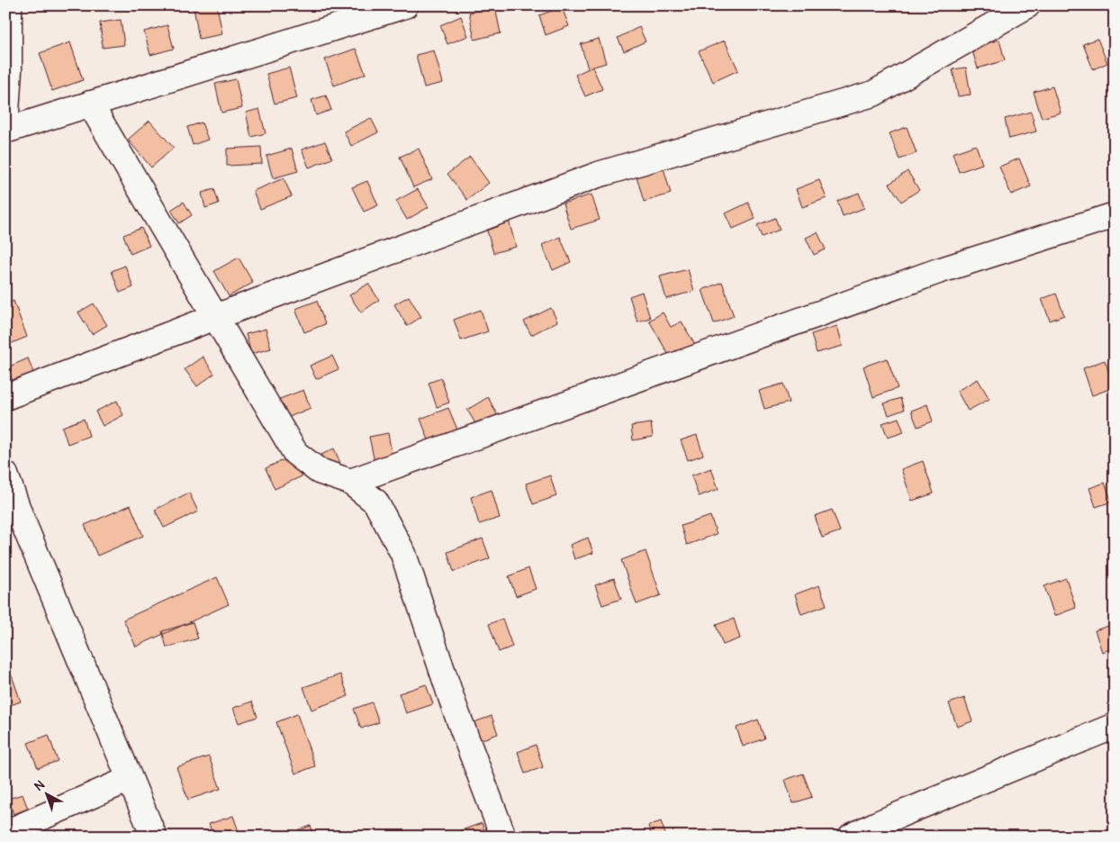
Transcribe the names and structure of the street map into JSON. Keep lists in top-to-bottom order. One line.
{"north":"top left"}
